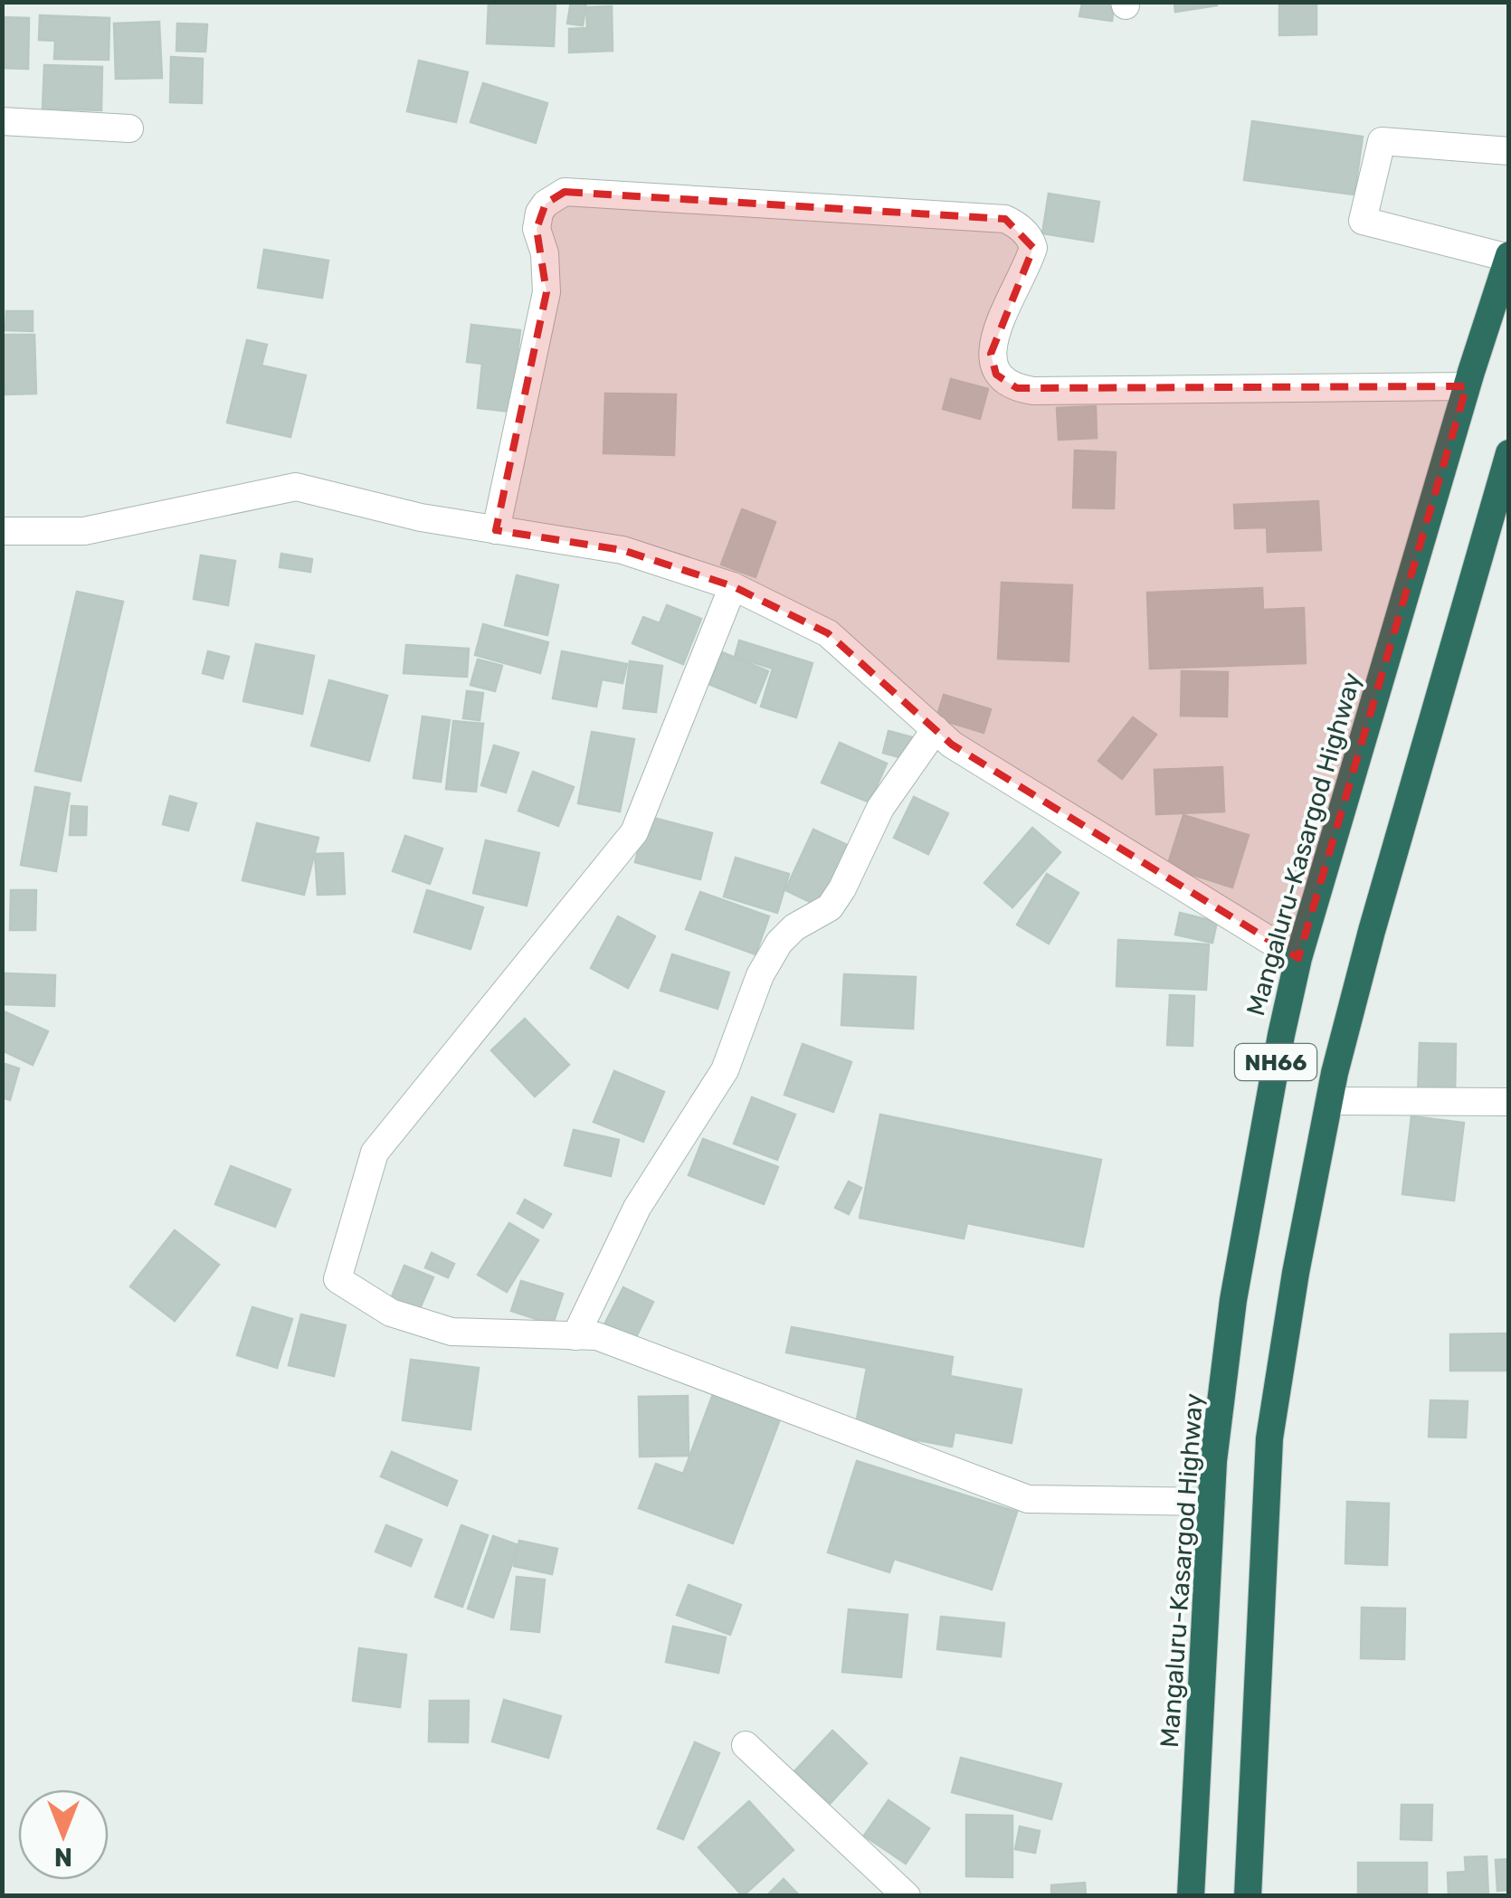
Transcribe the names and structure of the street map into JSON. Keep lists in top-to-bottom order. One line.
{"streets":{"highway":["Mangaluru-Kasargod Highway","NH66"]},"north":"bottom"}
